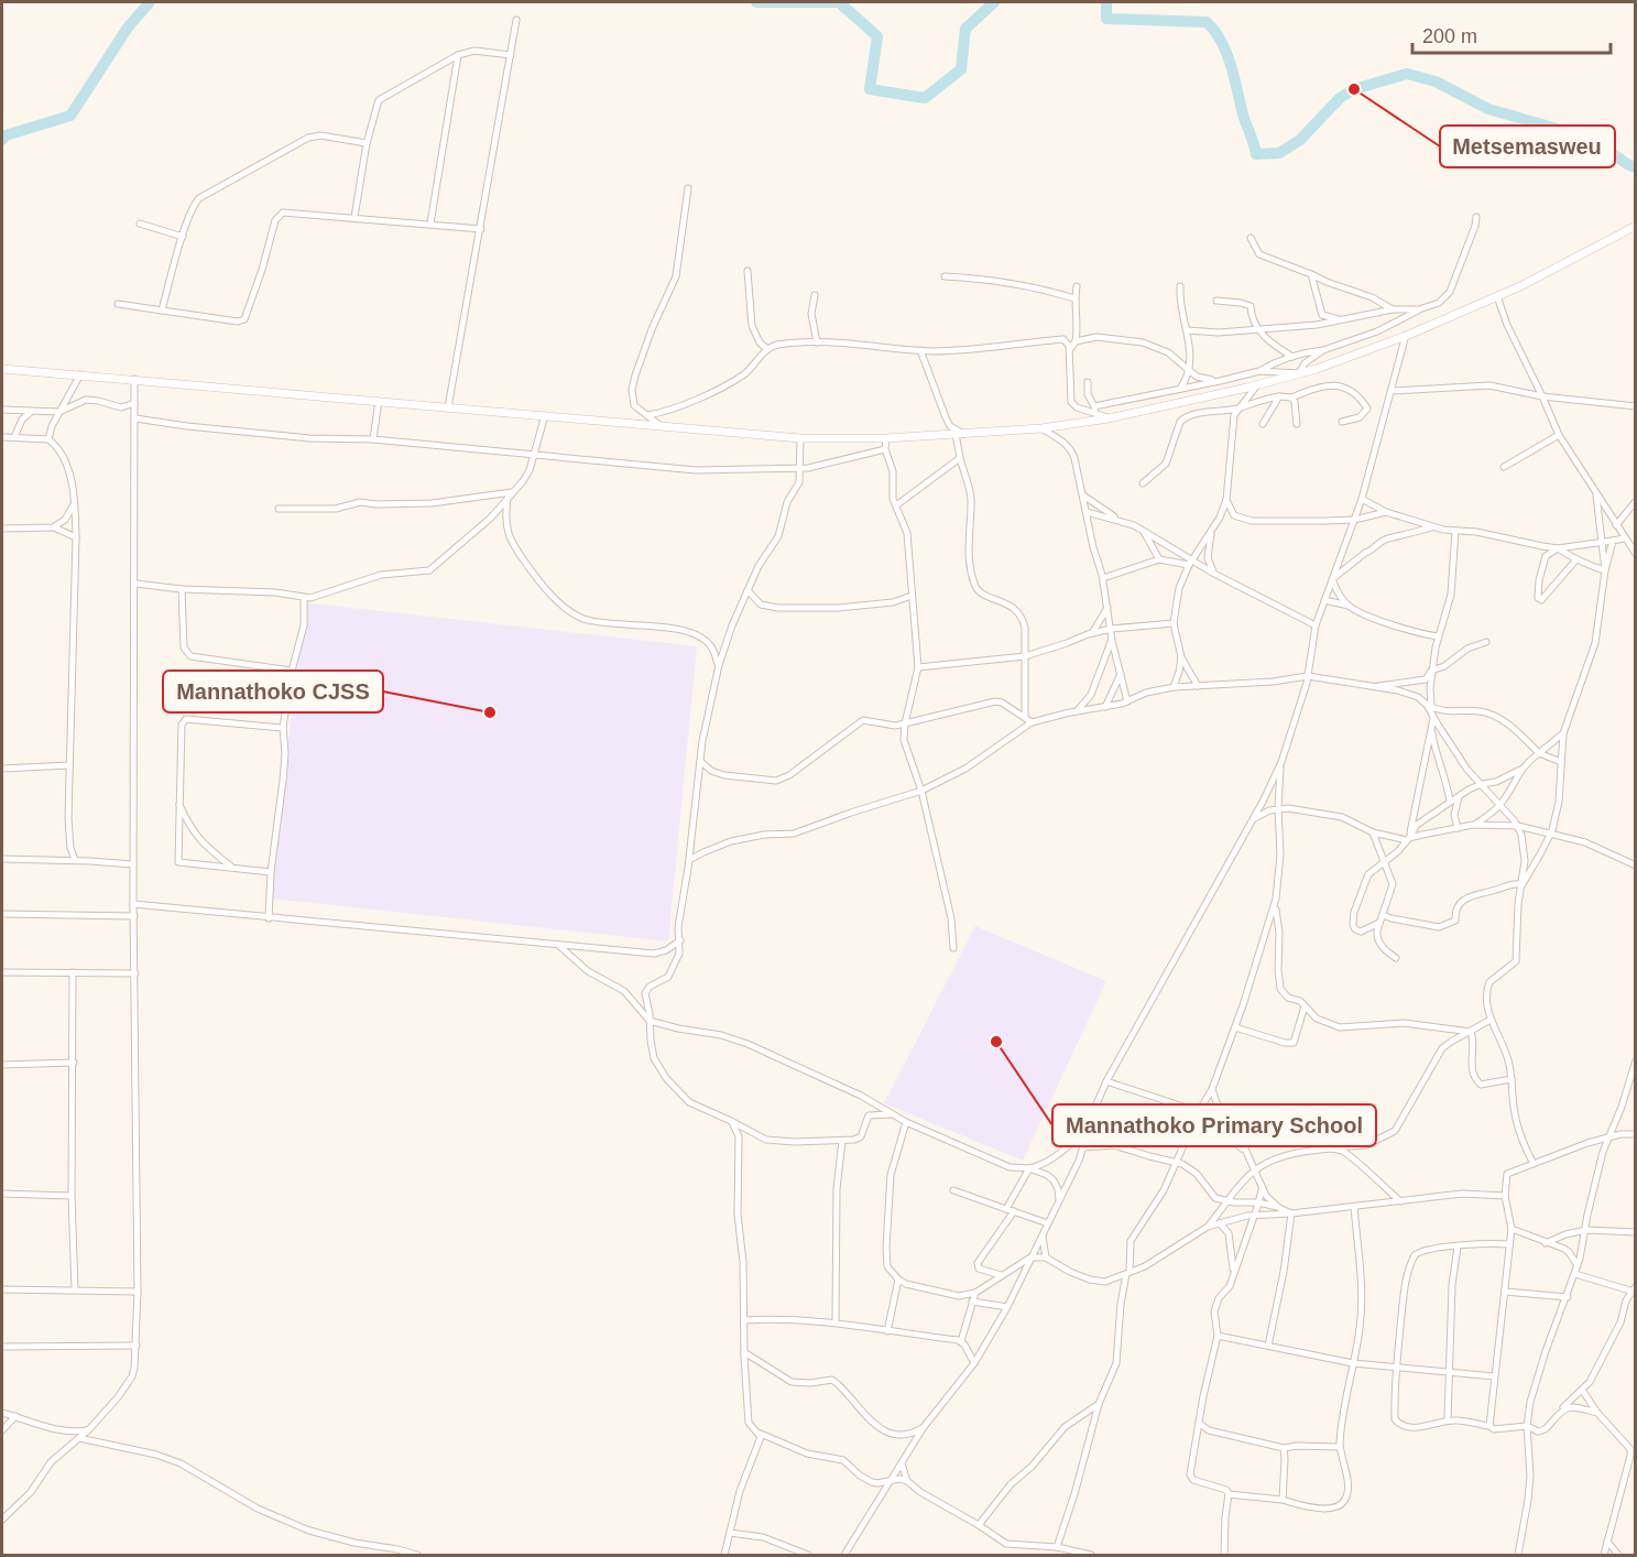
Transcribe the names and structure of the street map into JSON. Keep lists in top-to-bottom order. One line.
{"places":["Metsemasweu","Mannathoko CJSS","Mannathoko Primary School"],"scale_bar":"200 m"}
